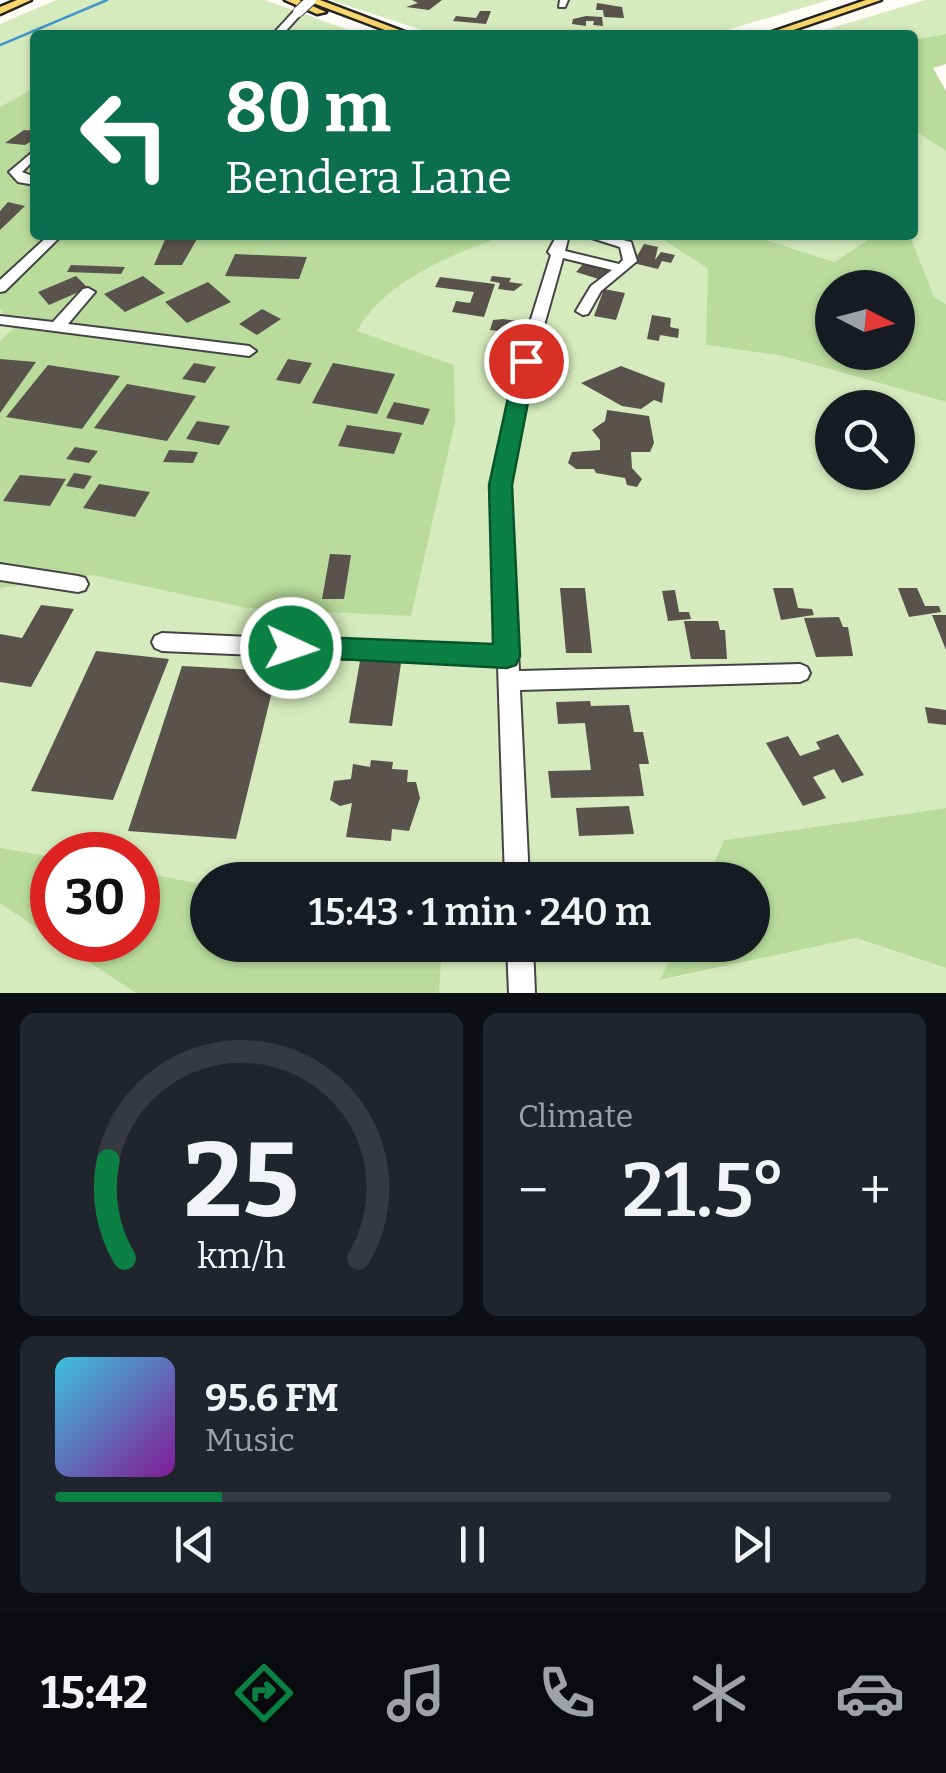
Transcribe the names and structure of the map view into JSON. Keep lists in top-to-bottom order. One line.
{"north":"right","page":{"turn":["80 m","Bendera Lane"],"limit":"30","trip":"15:43 · 1 min · 240 m","tile":"Climate","heat":["−","21.5°","+"],"song":["95.6 FM","Music"],"tabs":"15:42","gauge":["25","km/h"]}}
